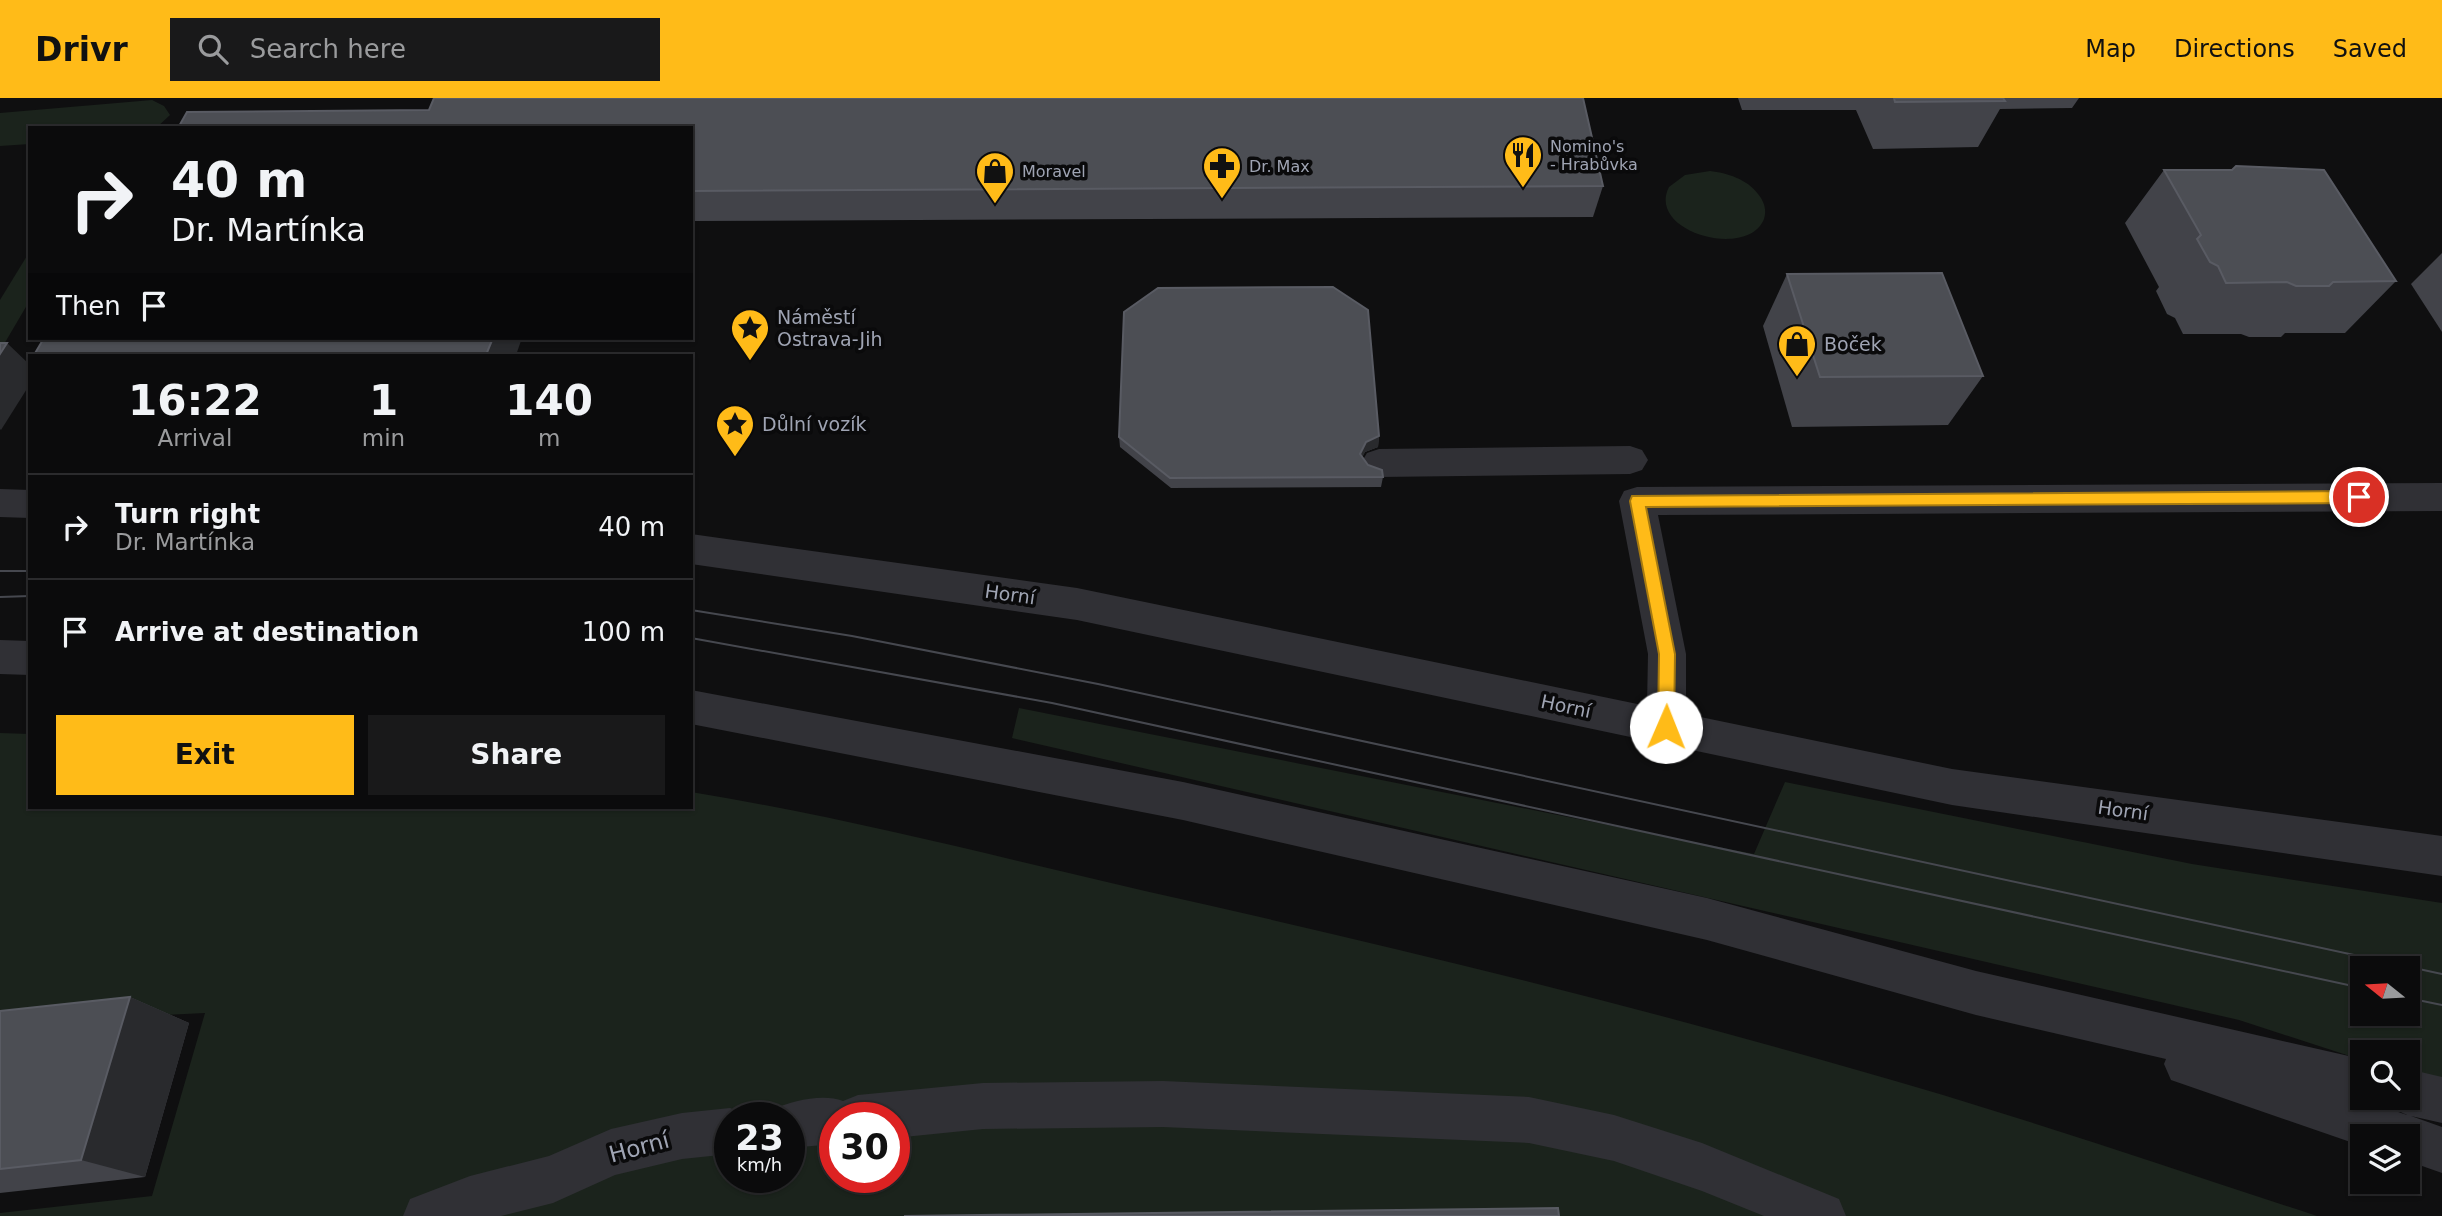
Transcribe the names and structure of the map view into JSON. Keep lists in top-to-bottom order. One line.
{"streets":{"street":["Horní"]},"places":{"restaurant":["Nomino's - Hrabůvka"],"pharmacy":["Dr. Max"],"shop":["Moravel","Boček"],"place":["Náměstí Ostrava-Jih","Důlní vozík"]},"north":"left","page":{"header":"Drivr","search":"Search here","nav":["Map","Directions","Saved"],"turn":["40 m","Dr. Martínka"],"then":"Then","eta":["16:22","Arrival","1","min","140","m"],"list":[{"name":"Turn right","note":"Dr. Martínka","value":"40 m"},{"name":"Arrive at destination","value":"100 m"}],"buttons":["Exit","Share"],"speed":"23 km/h","limit":"30"}}
